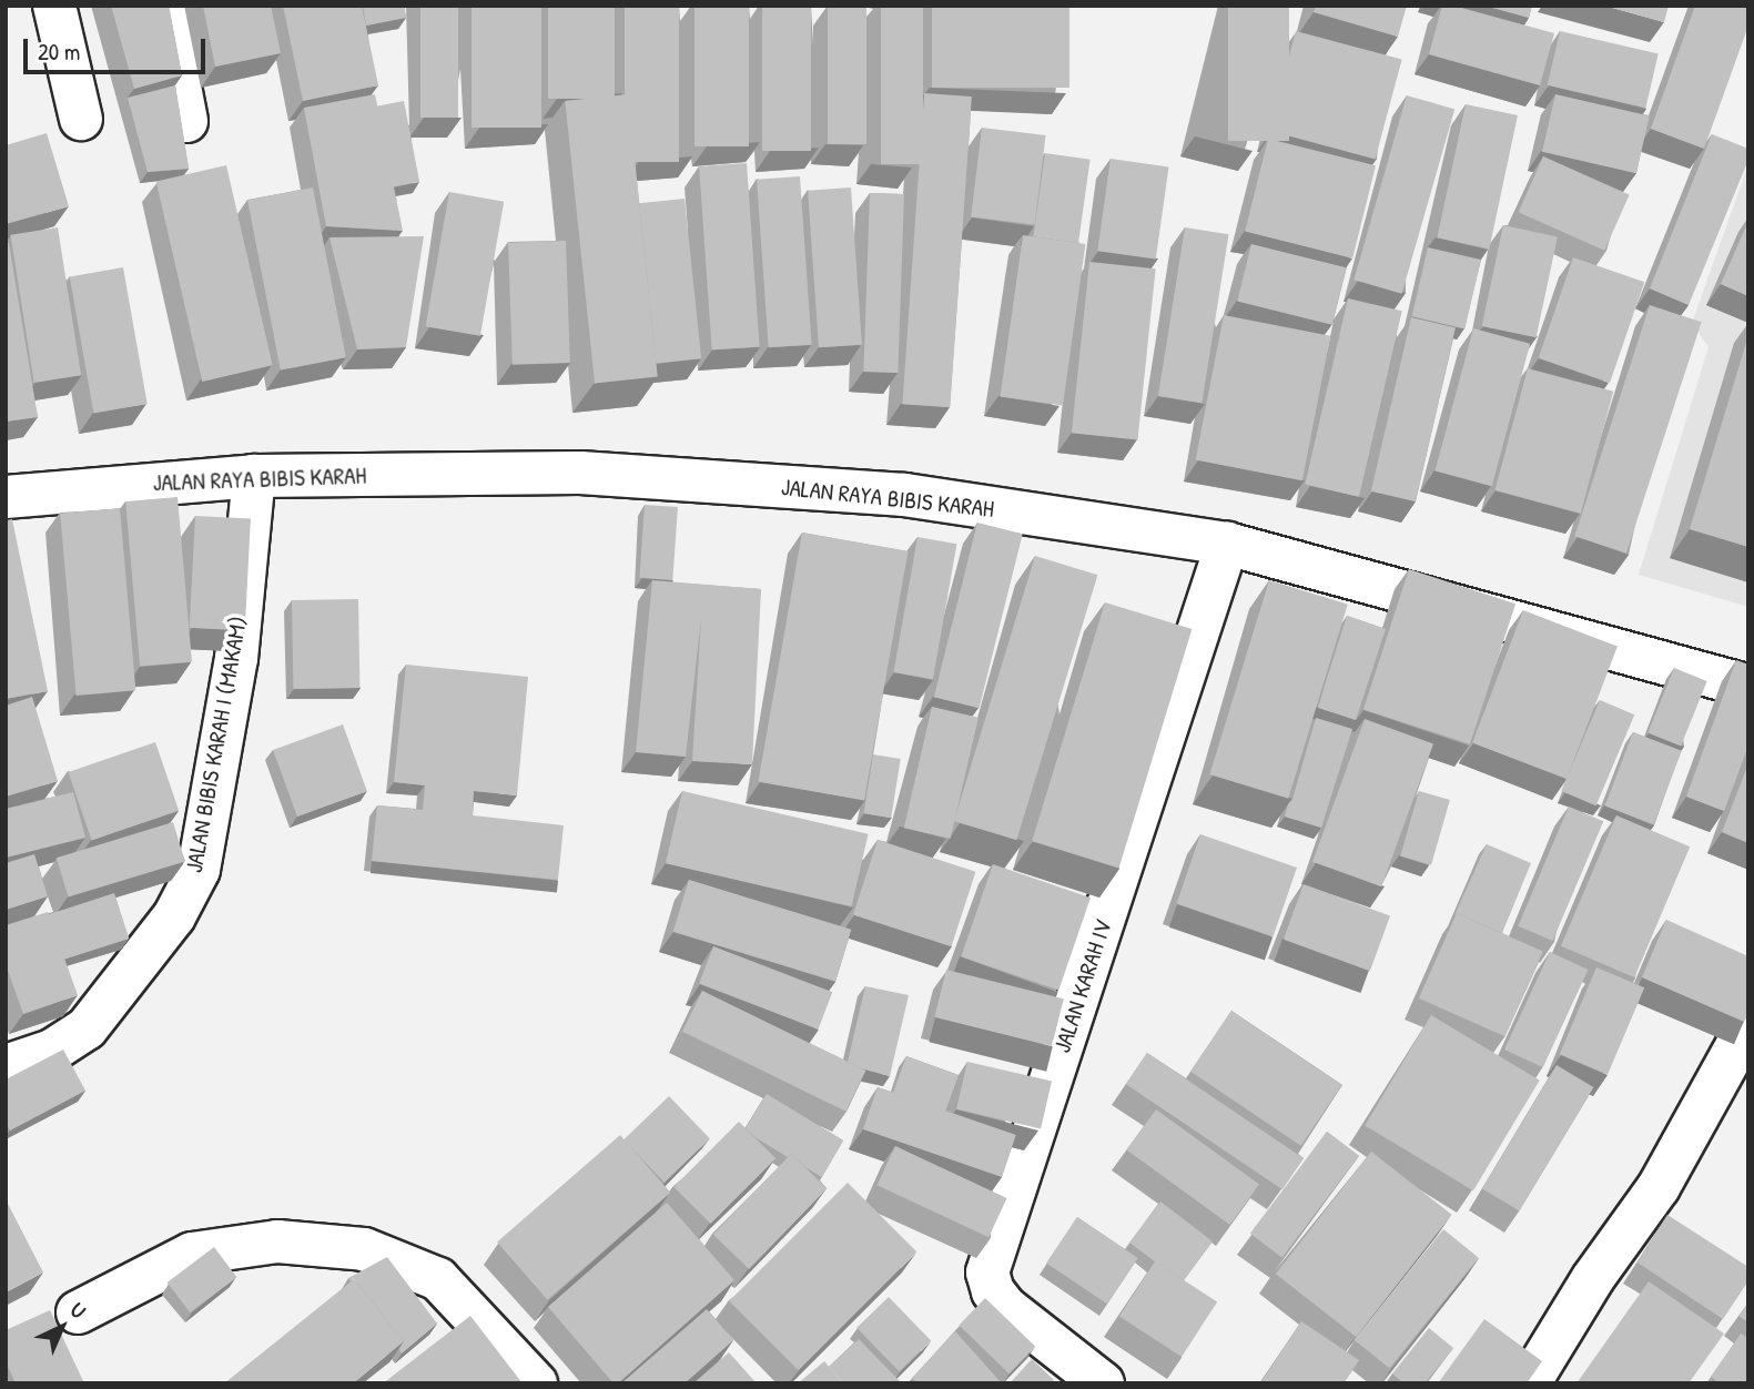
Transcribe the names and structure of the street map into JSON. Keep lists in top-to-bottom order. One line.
{"streets":{"street":["JALAN RAYA BIBIS KARAH","JALAN BIBIS KARAH I (MAKAM)","JALAN KARAH IV"]},"crossings":[["JALAN RAYA BIBIS KARAH","JALAN BIBIS KARAH I (MAKAM)"],["JALAN RAYA BIBIS KARAH","JALAN KARAH IV"]],"scale_bar":"20 m","north":"top right"}
